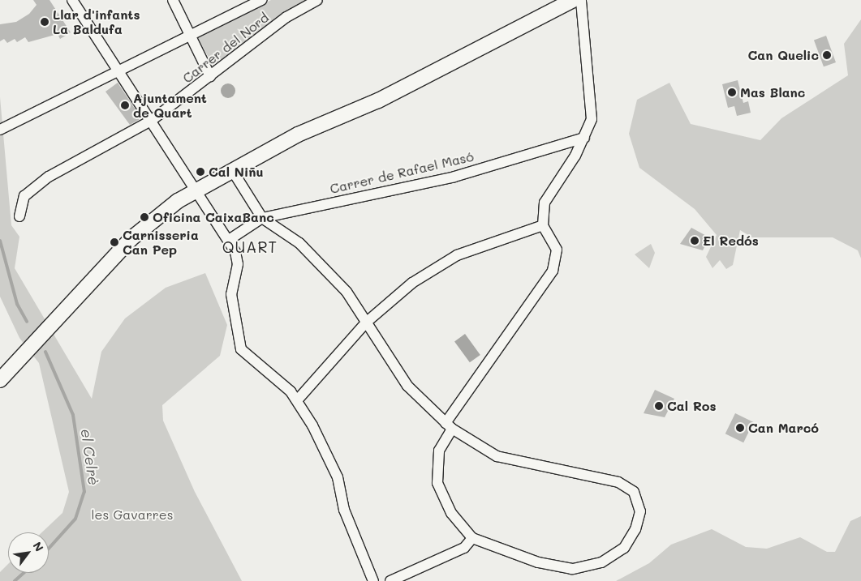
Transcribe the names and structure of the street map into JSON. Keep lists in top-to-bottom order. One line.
{"streets":{"street":["Carrer del Nord","Carrer de Rafael Masó"]},"districts":["QUART"],"water":["el Celrè"],"parks":["les Gavarres"],"places":["Llar d'infants La Baldufa","Can Quelic","Mas Blanc","Ajuntament de Quart","Cal Niñu","Oficina CaixaBanc","El Redós","Carnisseria Can Pep","Cal Ros","Can Marcó"],"north":"top right"}
